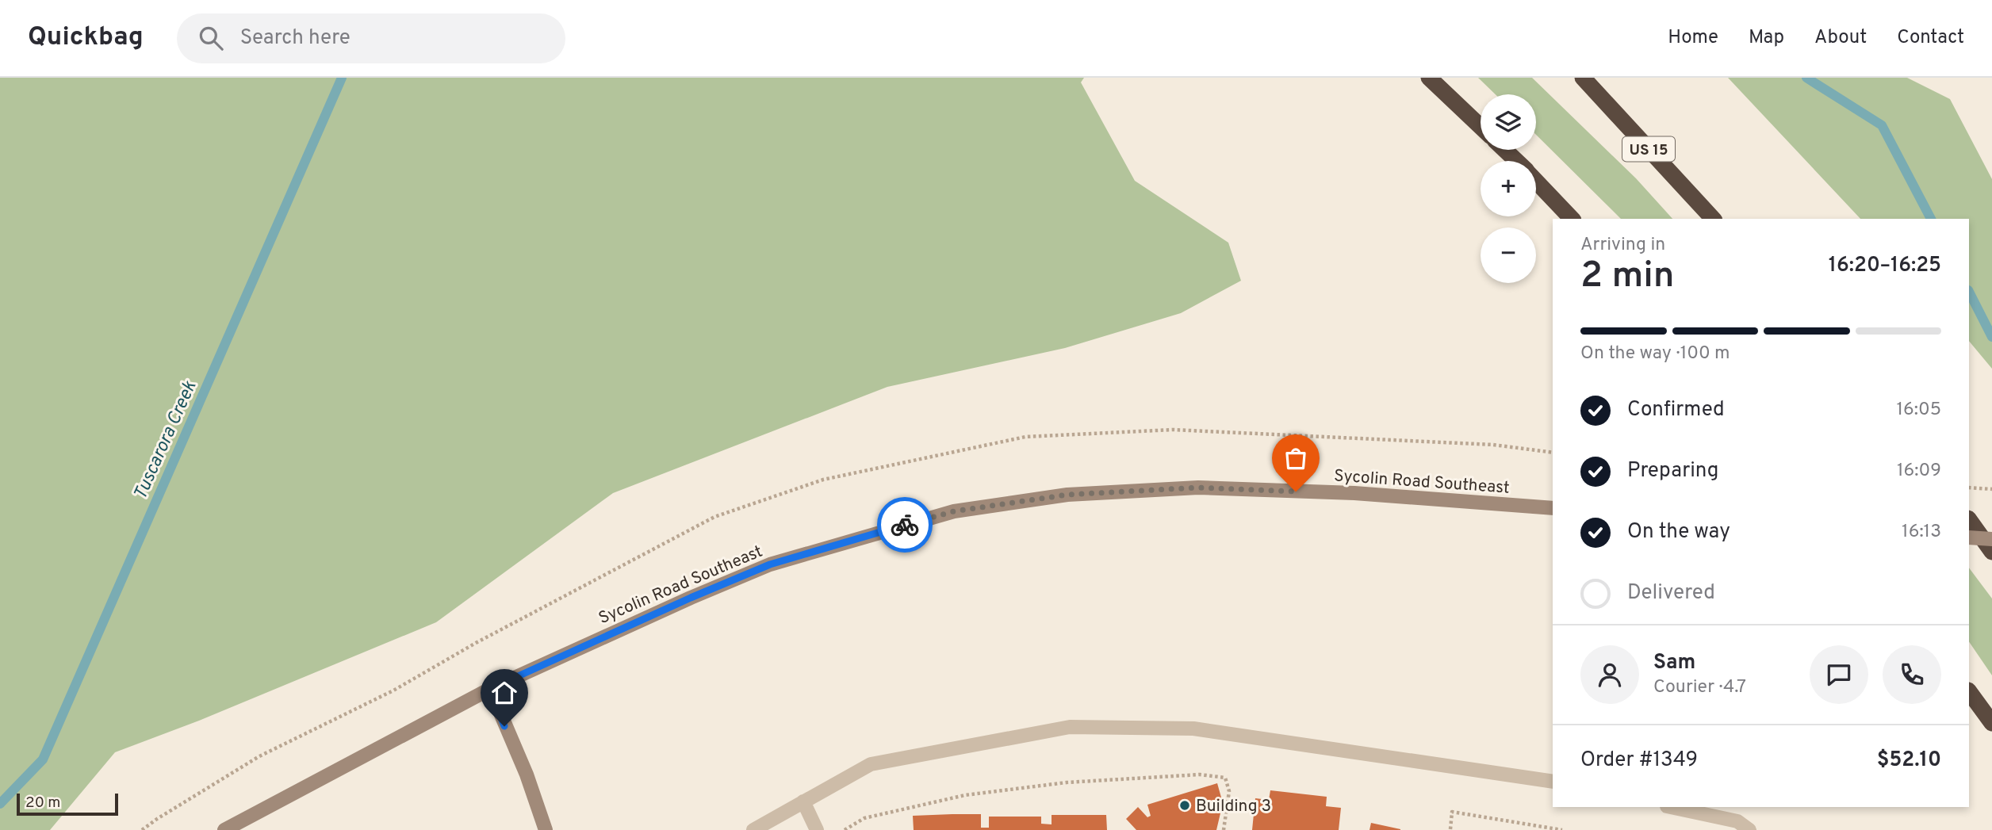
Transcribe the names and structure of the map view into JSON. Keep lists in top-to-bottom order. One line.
{"streets":{"highway":["US 15"],"main road":["Sycolin Road Southeast"]},"water":["Tuscarora Creek"],"places":["Building 3"],"scale_bar":"20 m","page":{"header":"Quickbag","search":"Search here","nav":["Home","Map","About","Contact"],"map_buttons":["+","−"],"heading":["2 min","Arriving in","16:20–16:25"],"panel":["Sam","Courier · 4.7","Order #1349","$52.10"],"bar":"On the way · 100 m","list":[["Confirmed","16:05"],["Preparing","16:09"],["On the way","16:13"],"Delivered"],"scale":"20 m"}}
